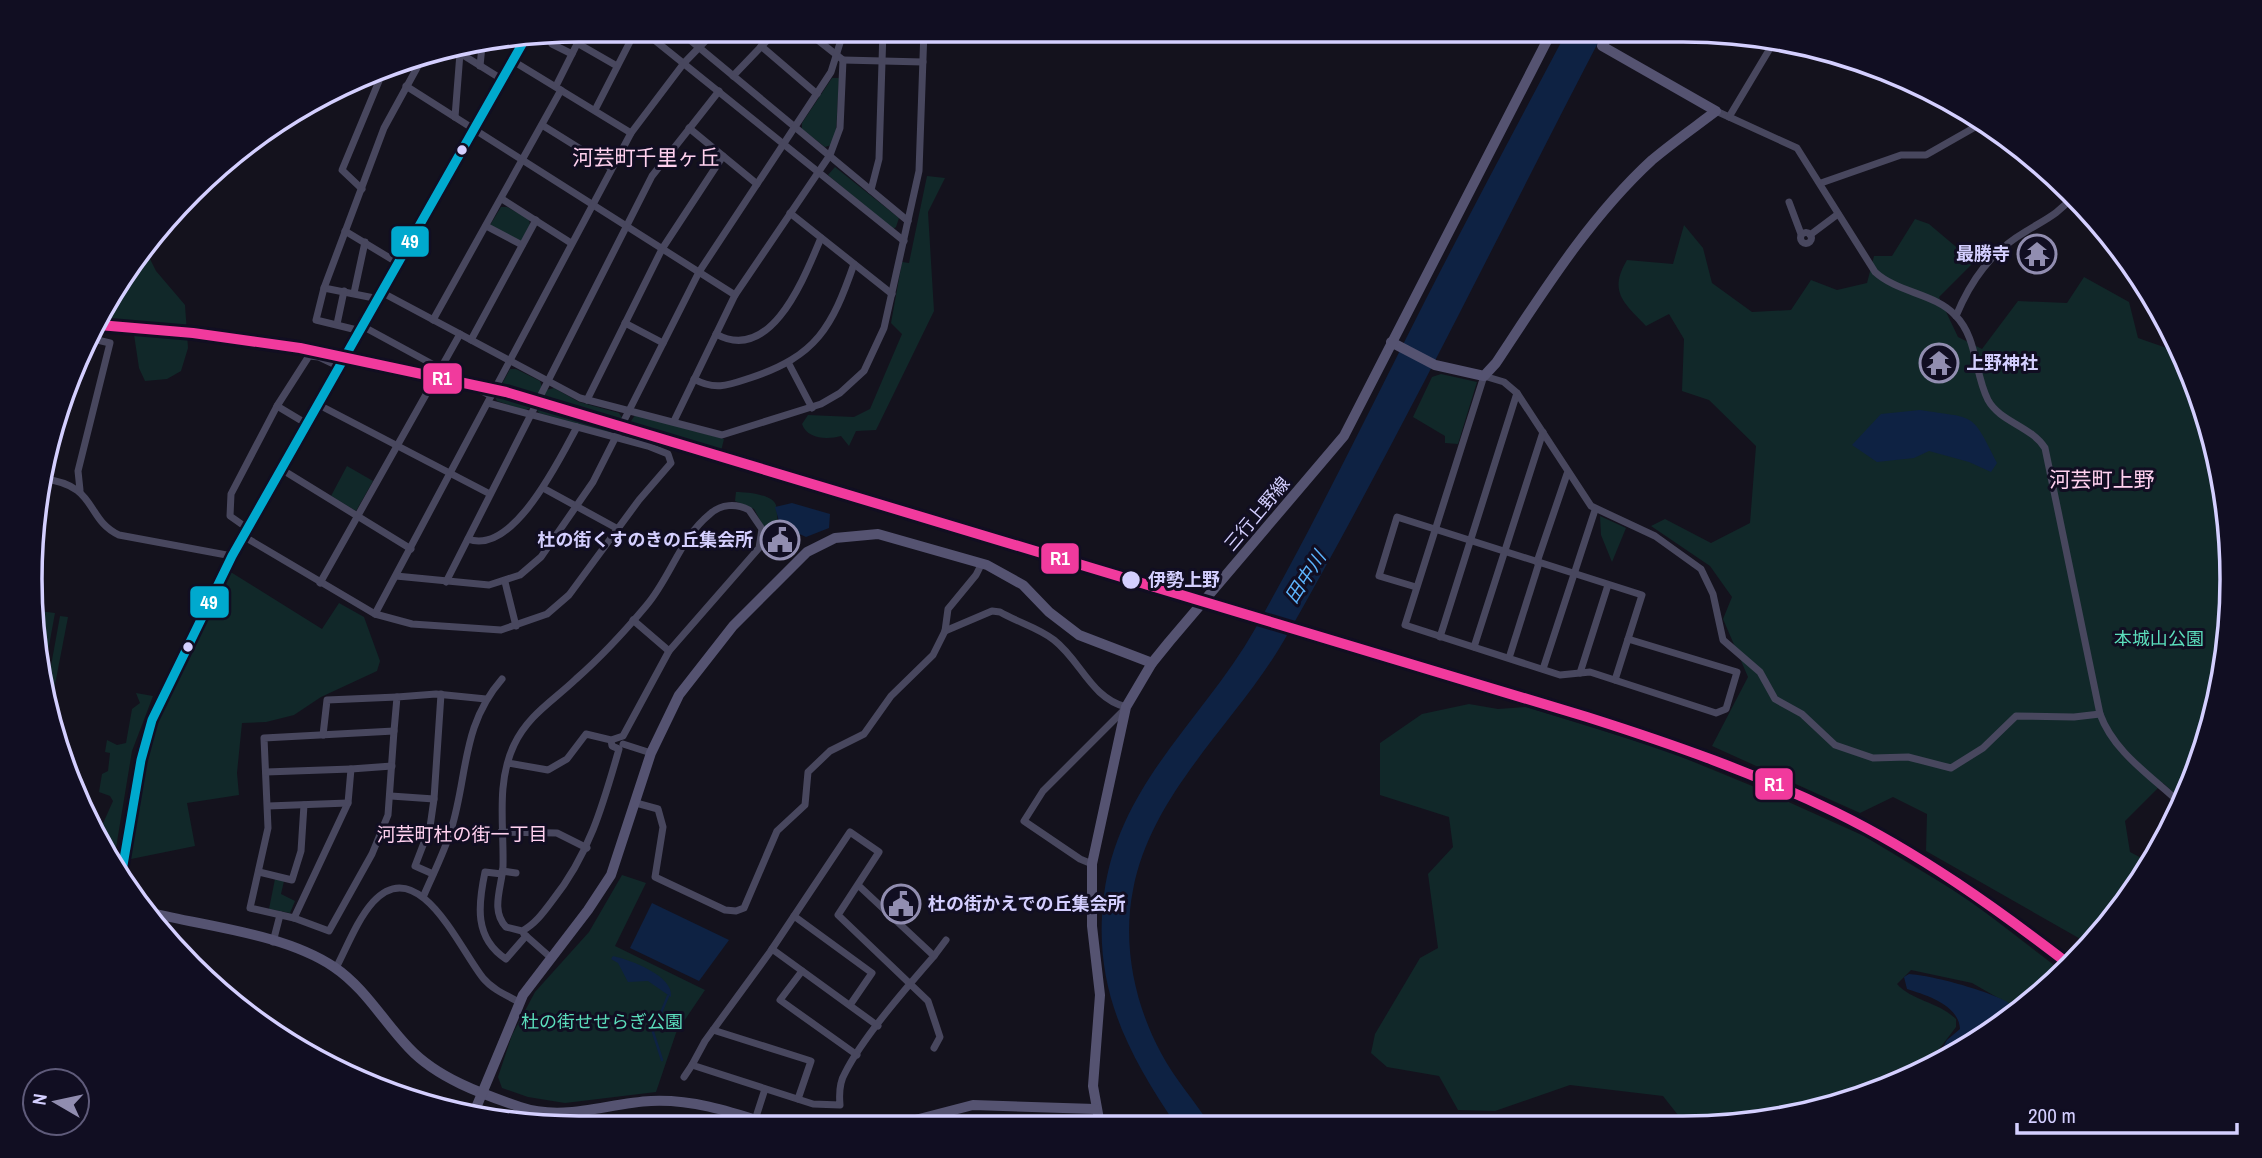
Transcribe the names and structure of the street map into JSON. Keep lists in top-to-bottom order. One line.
{"streets":{"street":["三行上野線"]},"districts":["河芸町千里ヶ丘","河芸町上野","河芸町杜の街一丁目"],"water":["田中川"],"parks":["本城山公園","杜の街せせらぎ公園"],"places":{"temple":["最勝寺","上野神社"],"public building":["杜の街くすのきの丘集会所","杜の街かえでの丘集会所"],"other":["伊勢上野"]},"lines":["transit line 49","transit line R1"],"scale_bar":"200 m","north":"left"}
